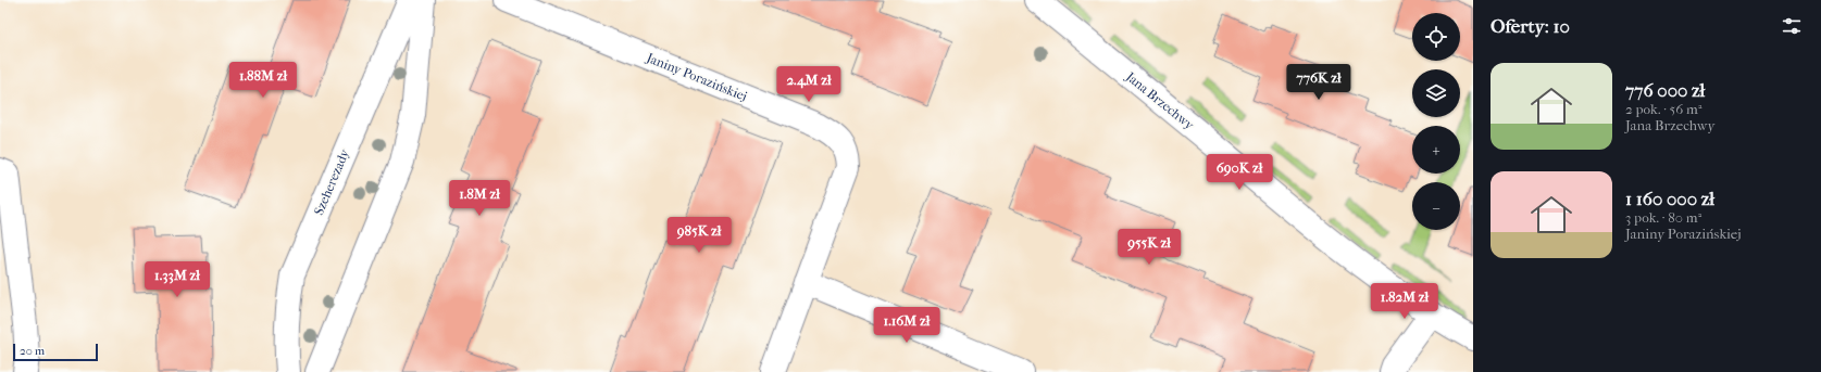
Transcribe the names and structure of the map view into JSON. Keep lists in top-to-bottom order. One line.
{"streets":{"street":["Janiny Porazińskiej","Jana Brzechwy","Szeherezady"]},"scale_bar":"20 m","page":{"heading":"Oferty: 10","map_buttons":["+","−"],"list":[{"name":"776 000 zł","note":"2 pok. · 56 m² · Jana Brzechwy"},{"name":"1 160 000 zł","note":"3 pok. · 80 m² · Janiny Porazińskiej"}],"price":["1.88M zł","776K zł","2.4M zł","690K zł","1.8M zł","985K zł","955K zł","1.33M zł","1.82M zł","1.16M zł"],"scale":"20 m"}}
